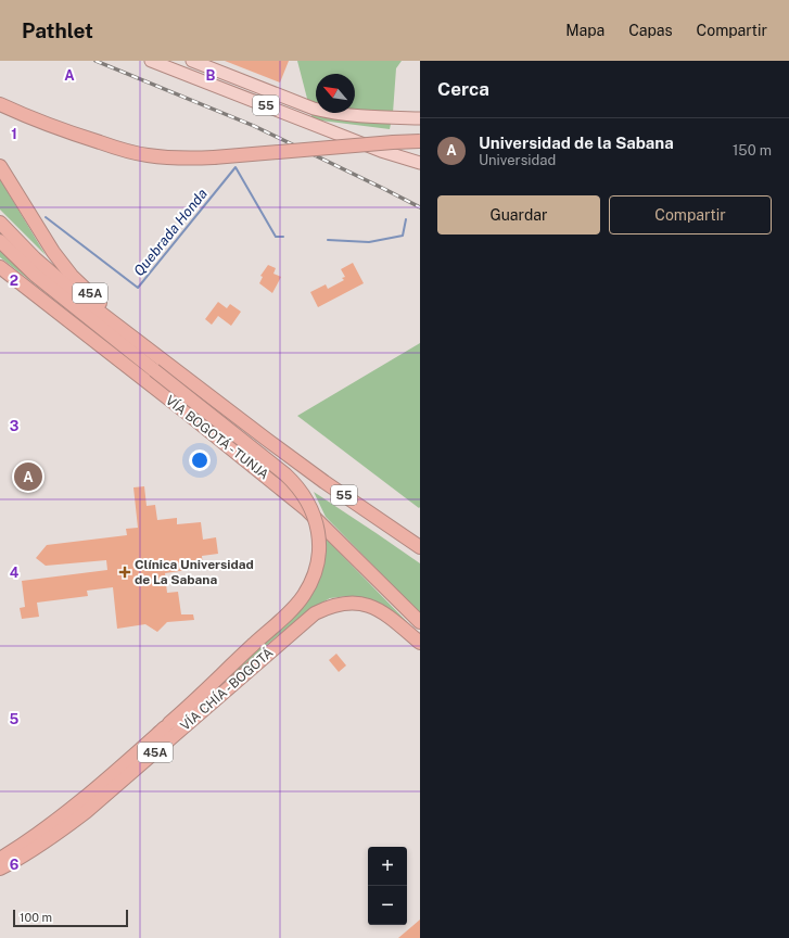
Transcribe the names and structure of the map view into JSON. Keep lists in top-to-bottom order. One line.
{"streets":{"highway":["55","45A","VÍA BOGOTÁ - TUNJA","VÍA CHÍA - BOGOTÁ"]},"crossings":[["55","45A"]],"water":["Quebrada Honda"],"places":{"health":["Clínica Universidad de La Sabana"]},"scale_bar":"100 m","north":"top left","page":{"header":"Pathlet","nav":["Mapa","Capas","Compartir"],"heading":"Cerca","list":[{"mark":"A","name":"Universidad de la Sabana","note":"Universidad","value":"150 m"}],"buttons":["Guardar","Compartir"],"pins":"A","map_buttons":["+","−"],"scale":"100 m"},"grid":{"columns":["A","B"],"rows":["1","2","3","4","5","6"]}}
